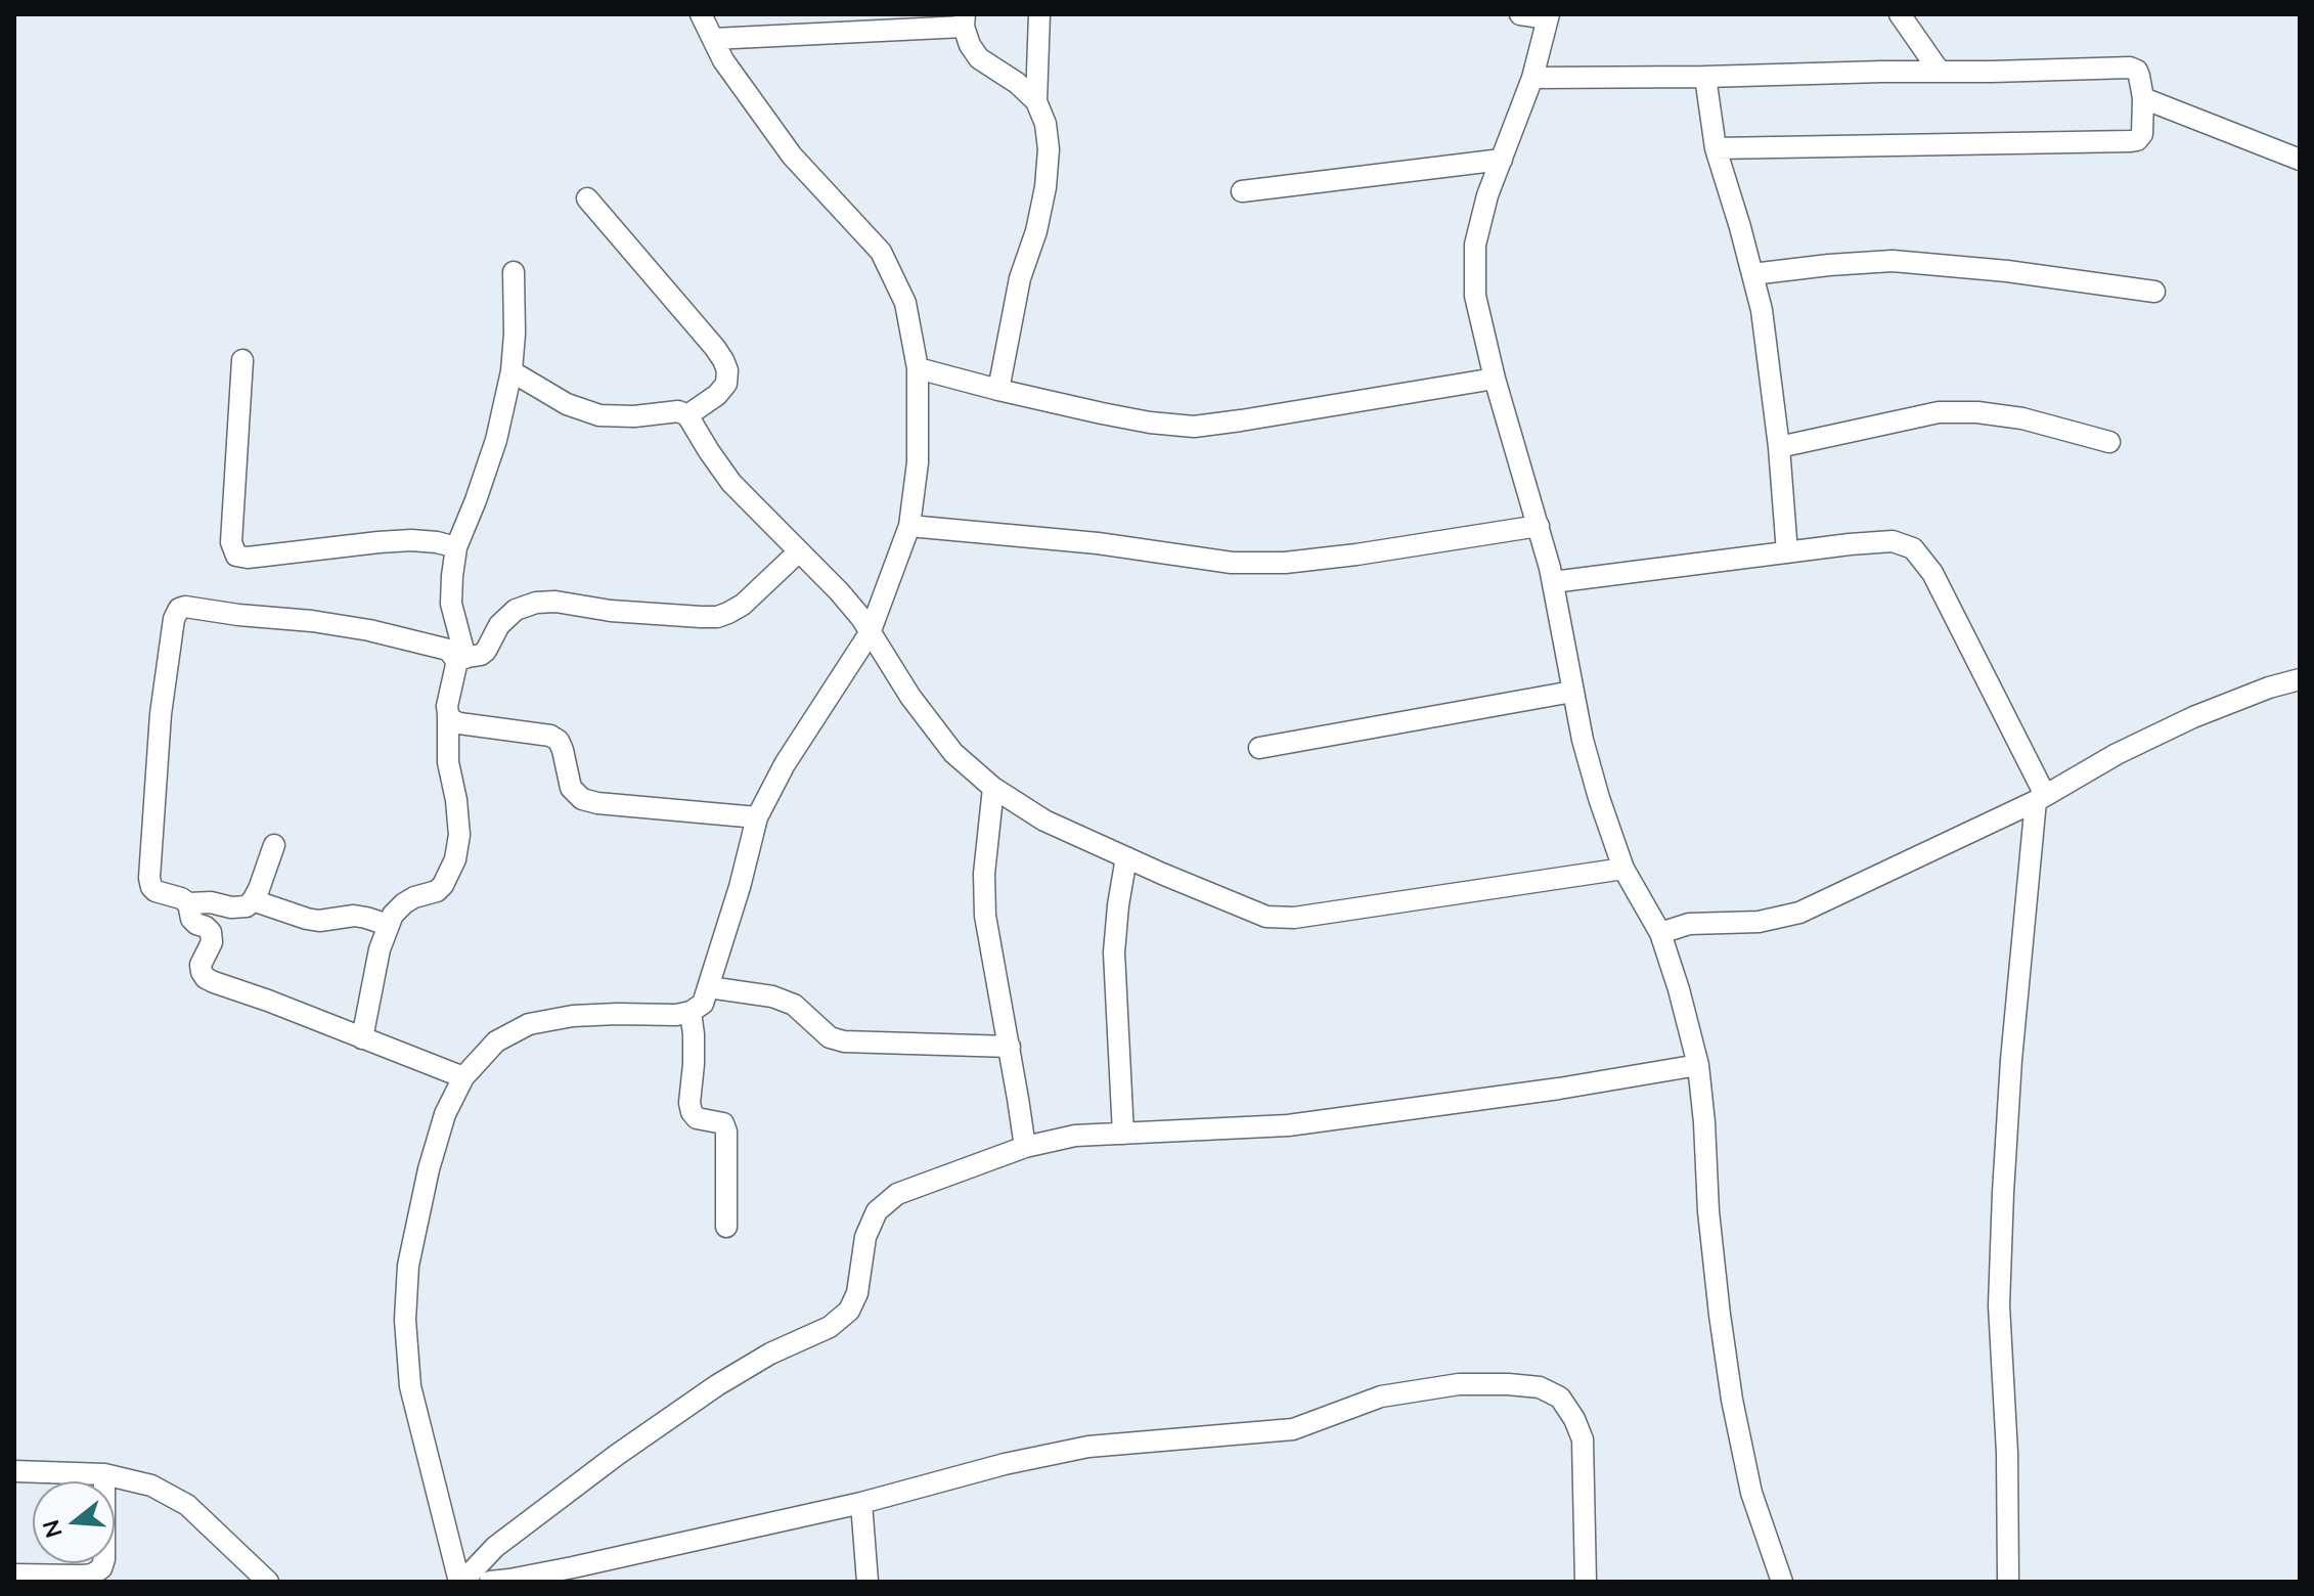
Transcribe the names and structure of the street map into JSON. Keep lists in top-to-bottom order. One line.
{"north":"left"}
